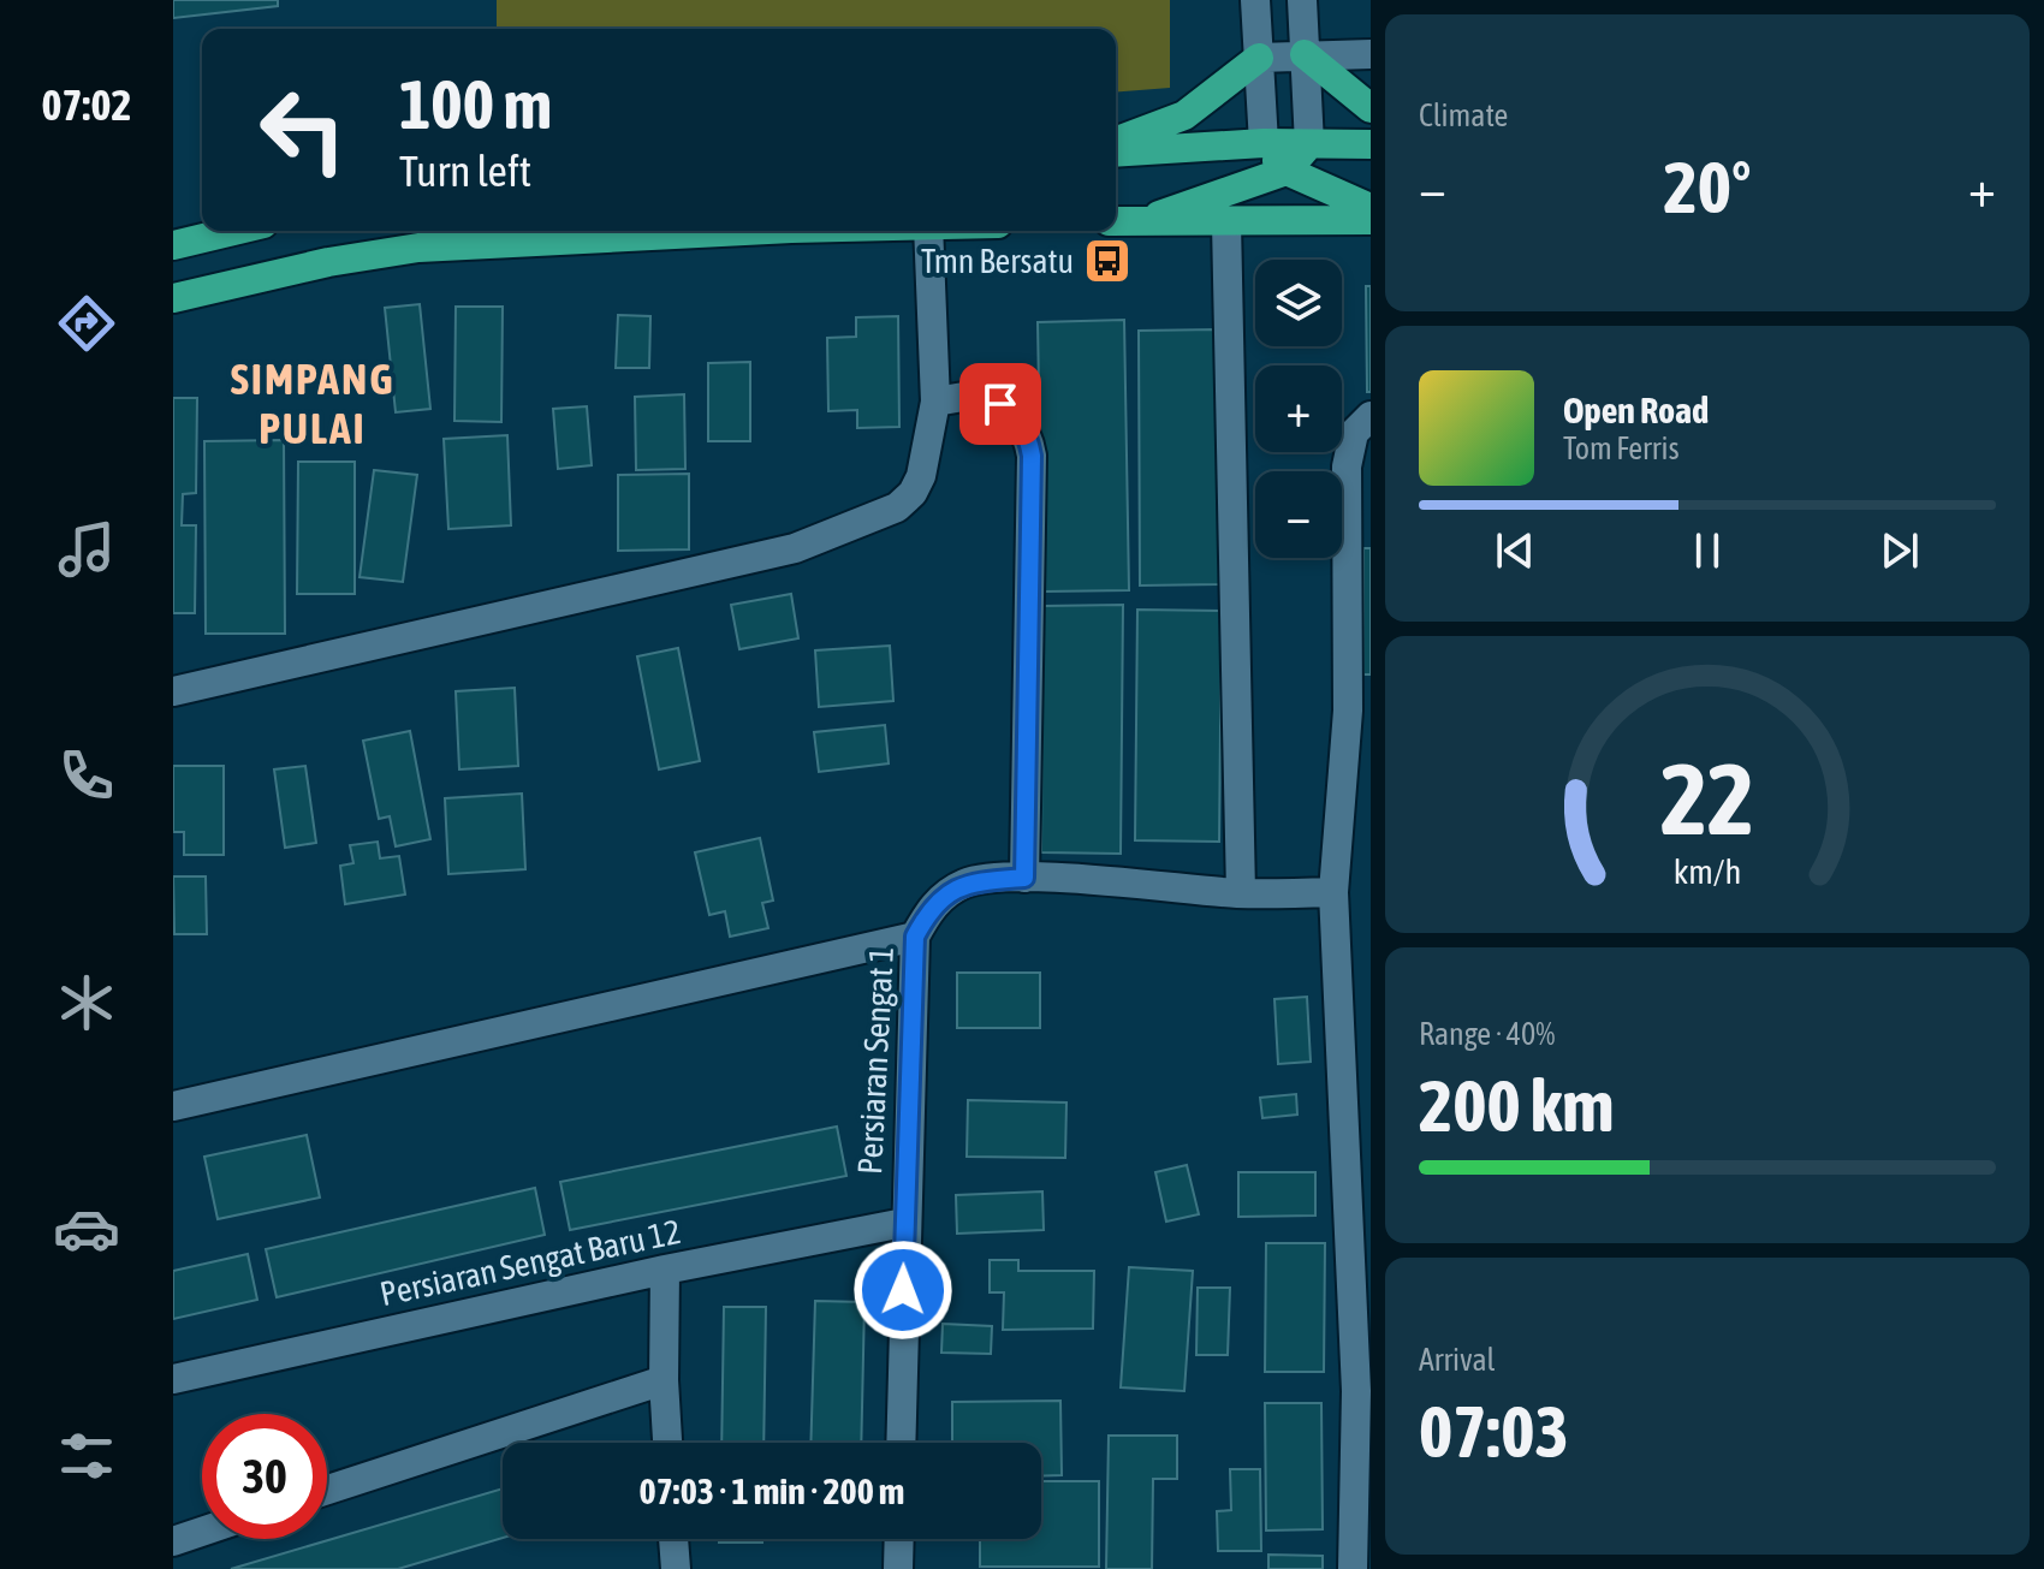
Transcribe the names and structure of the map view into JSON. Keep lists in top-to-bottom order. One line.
{"streets":{"street":["Persiaran Sengat 1","Persiaran Sengat Baru 12"]},"crossings":[["Persiaran Sengat 1","Persiaran Sengat Baru 12"]],"districts":["SIMPANG PULAI"],"places":{"bus stop":["Tmn Bersatu"]},"page":{"tabs":"07:02","tile":["Climate",["Range · 40%","200 km"],["Arrival","07:03"]],"turn":["100 m","Turn left"],"heat":["−","20°","+"],"map_buttons":["+","−"],"song":["Open Road","Tom Ferris"],"limit":"30","trip":"07:03 · 1 min · 200 m","gauge":["22","km/h"]}}
